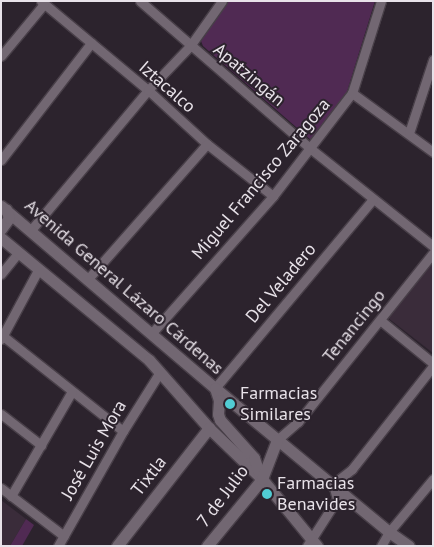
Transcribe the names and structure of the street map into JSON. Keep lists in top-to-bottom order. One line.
{"streets":{"street":["Apatzingán","Iztacalco","Miguel Francisco Zaragoza","Del Veladero","Avenida General Lázaro Cárdenas","Tenancingo","José Luis Mora","Tixtla","7 de Julio"]},"crossings":[["Apatzingán","Miguel Francisco Zaragoza"],["Apatzingán","Del Veladero"],["Iztacalco","Miguel Francisco Zaragoza"],["Miguel Francisco Zaragoza","Avenida General Lázaro Cárdenas"],["Del Veladero","Avenida General Lázaro Cárdenas"],["Avenida General Lázaro Cárdenas","Tenancingo"],["Avenida General Lázaro Cárdenas","7 de Julio"],["Tenancingo","7 de Julio"]],"places":["Farmacias Similares","Farmacias Benavides"]}
